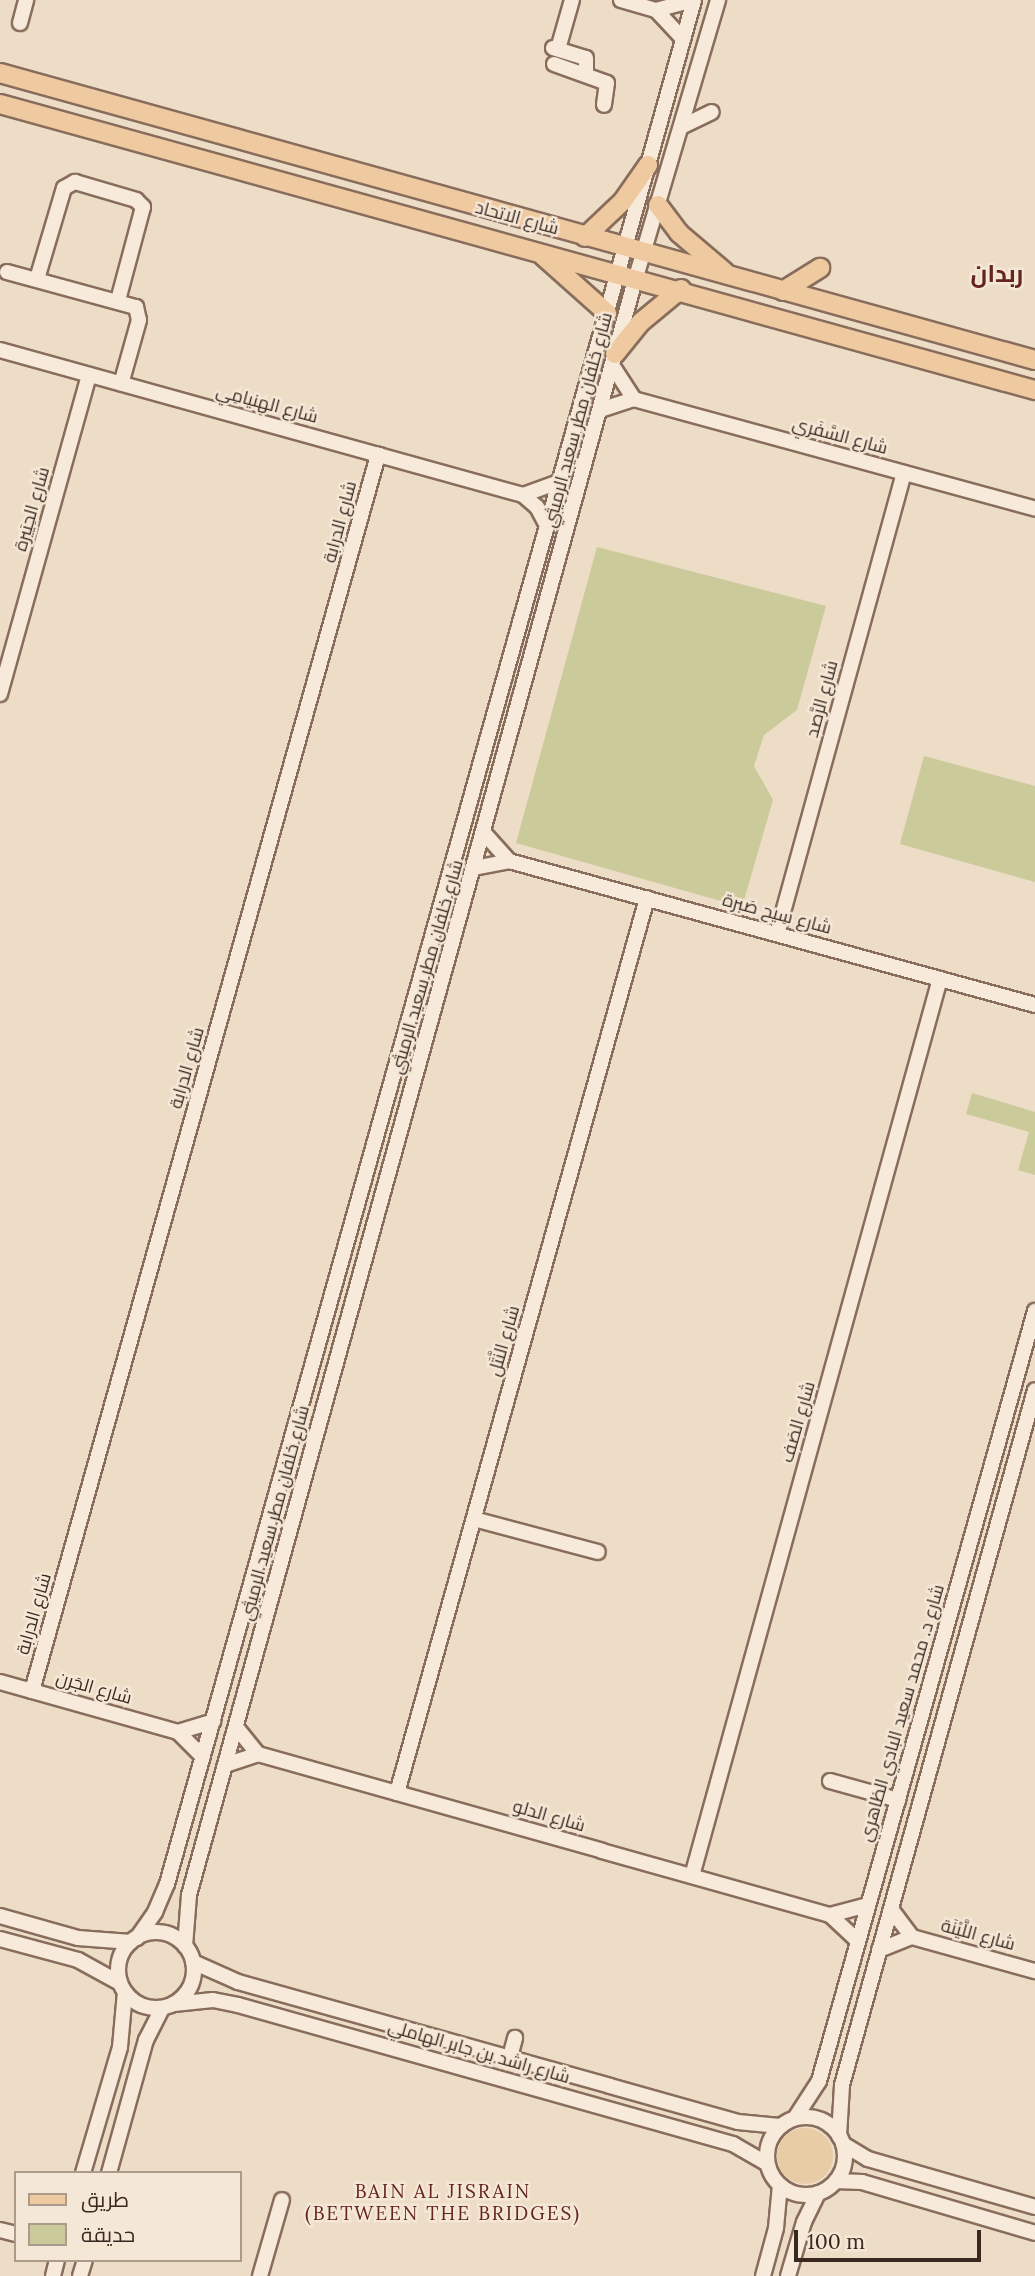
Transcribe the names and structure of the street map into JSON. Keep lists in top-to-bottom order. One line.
{"streets":{"main road":["شارع الاتحاد"],"street":["شارع الهِنيامِي","شارع خلفان مطر سعيد الرميثي","شارع السَّفَري","شارع الحِيَيرة","شارع الدرابة","شارع الرَّصد","شارع سِيح صَبرة","شارع النَّتَل","شارع الصَف","شارع الجَرن","شارع د. محمد سعيد البادي الظاهري","شارع الدلو","شارع اللَّيْنَة","شارع راشد بن جابر الهاملي"]},"crossings":[["شارع الاتحاد","شارع خلفان مطر سعيد الرميثي"],["شارع الهِنيامِي","شارع الحِيَيرة"],["شارع الهِنيامِي","شارع الدرابة"],["شارع خلفان مطر سعيد الرميثي","شارع سِيح صَبرة"],["شارع خلفان مطر سعيد الرميثي","شارع الجَرن"],["شارع خلفان مطر سعيد الرميثي","شارع راشد بن جابر الهاملي"],["شارع السَّفَري","شارع الرَّصد"],["شارع الدرابة","شارع الجَرن"],["شارع الرَّصد","شارع سِيح صَبرة"],["شارع سِيح صَبرة","شارع النَّتَل"],["شارع سِيح صَبرة","شارع الصَف"],["شارع النَّتَل","شارع الدلو"],["شارع الصَف","شارع الدلو"],["شارع د. محمد سعيد البادي الظاهري","شارع الدلو"],["شارع د. محمد سعيد البادي الظاهري","شارع راشد بن جابر الهاملي"]],"districts":["ربدان","BAIN AL JISRAIN (BETWEEN THE BRIDGES)"],"legend":["طريق","حديقة"],"scale_bar":"100 m"}
